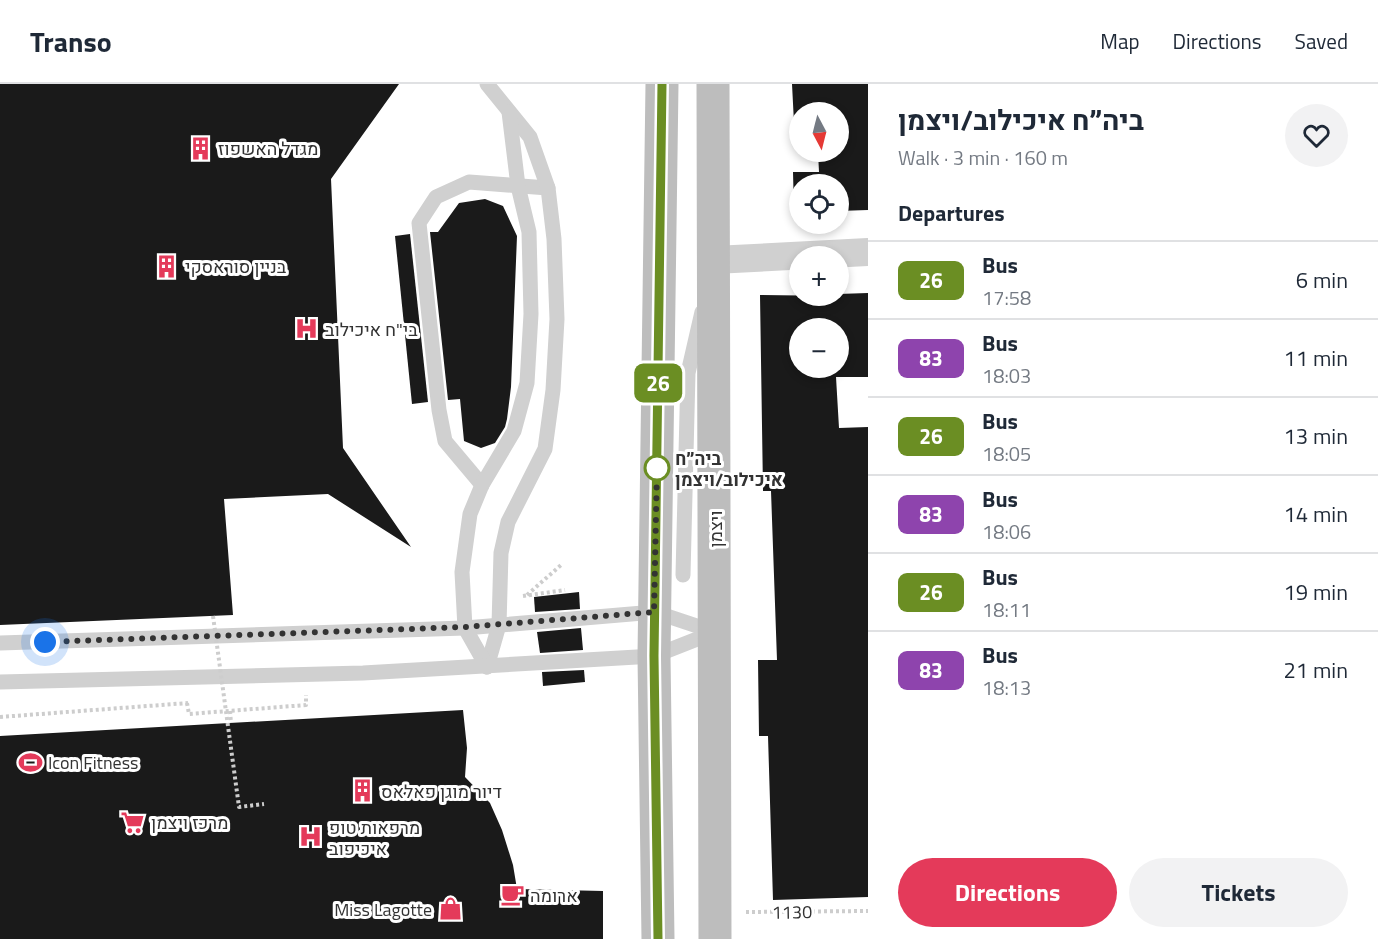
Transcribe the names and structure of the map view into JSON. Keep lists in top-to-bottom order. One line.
{"streets":{"street":["ויצמן"],"path":["1130"]},"crossings":[["ויצמן","1130"]],"places":{"building":["מגדל האשפוז","בניין סוראסקי","דיור מוגן פאלאס"],"hospital":["בי\"ח איכילוב","מרפאות טופ איכיפוב"],"other":["ביה״ח איכילוב/ויצמן"],"sports":["Icon Fitness"],"supermarket":["מרכז ויצמן"],"cafe":["ארומה"],"shop":["Miss Lagotte"]},"lines":["bus line 26"],"north":"bottom","page":{"header":"Transo","nav":["Map","Directions","Saved"],"on_map":"26","heading":[["ביה״ח איכילוב/ויצמן","Walk · 3 min · 160 m"],"Departures"],"map_buttons":["+","−"],"list":[{"mark":"26","name":"Bus","note":"17:58","value":"6 min"},{"mark":"83","name":"Bus","note":"18:03","value":"11 min"},{"mark":"26","name":"Bus","note":"18:05","value":"13 min"},{"mark":"83","name":"Bus","note":"18:06","value":"14 min"},{"mark":"26","name":"Bus","note":"18:11","value":"19 min"},{"mark":"83","name":"Bus","note":"18:13","value":"21 min"}],"buttons":["Directions","Tickets"]}}
